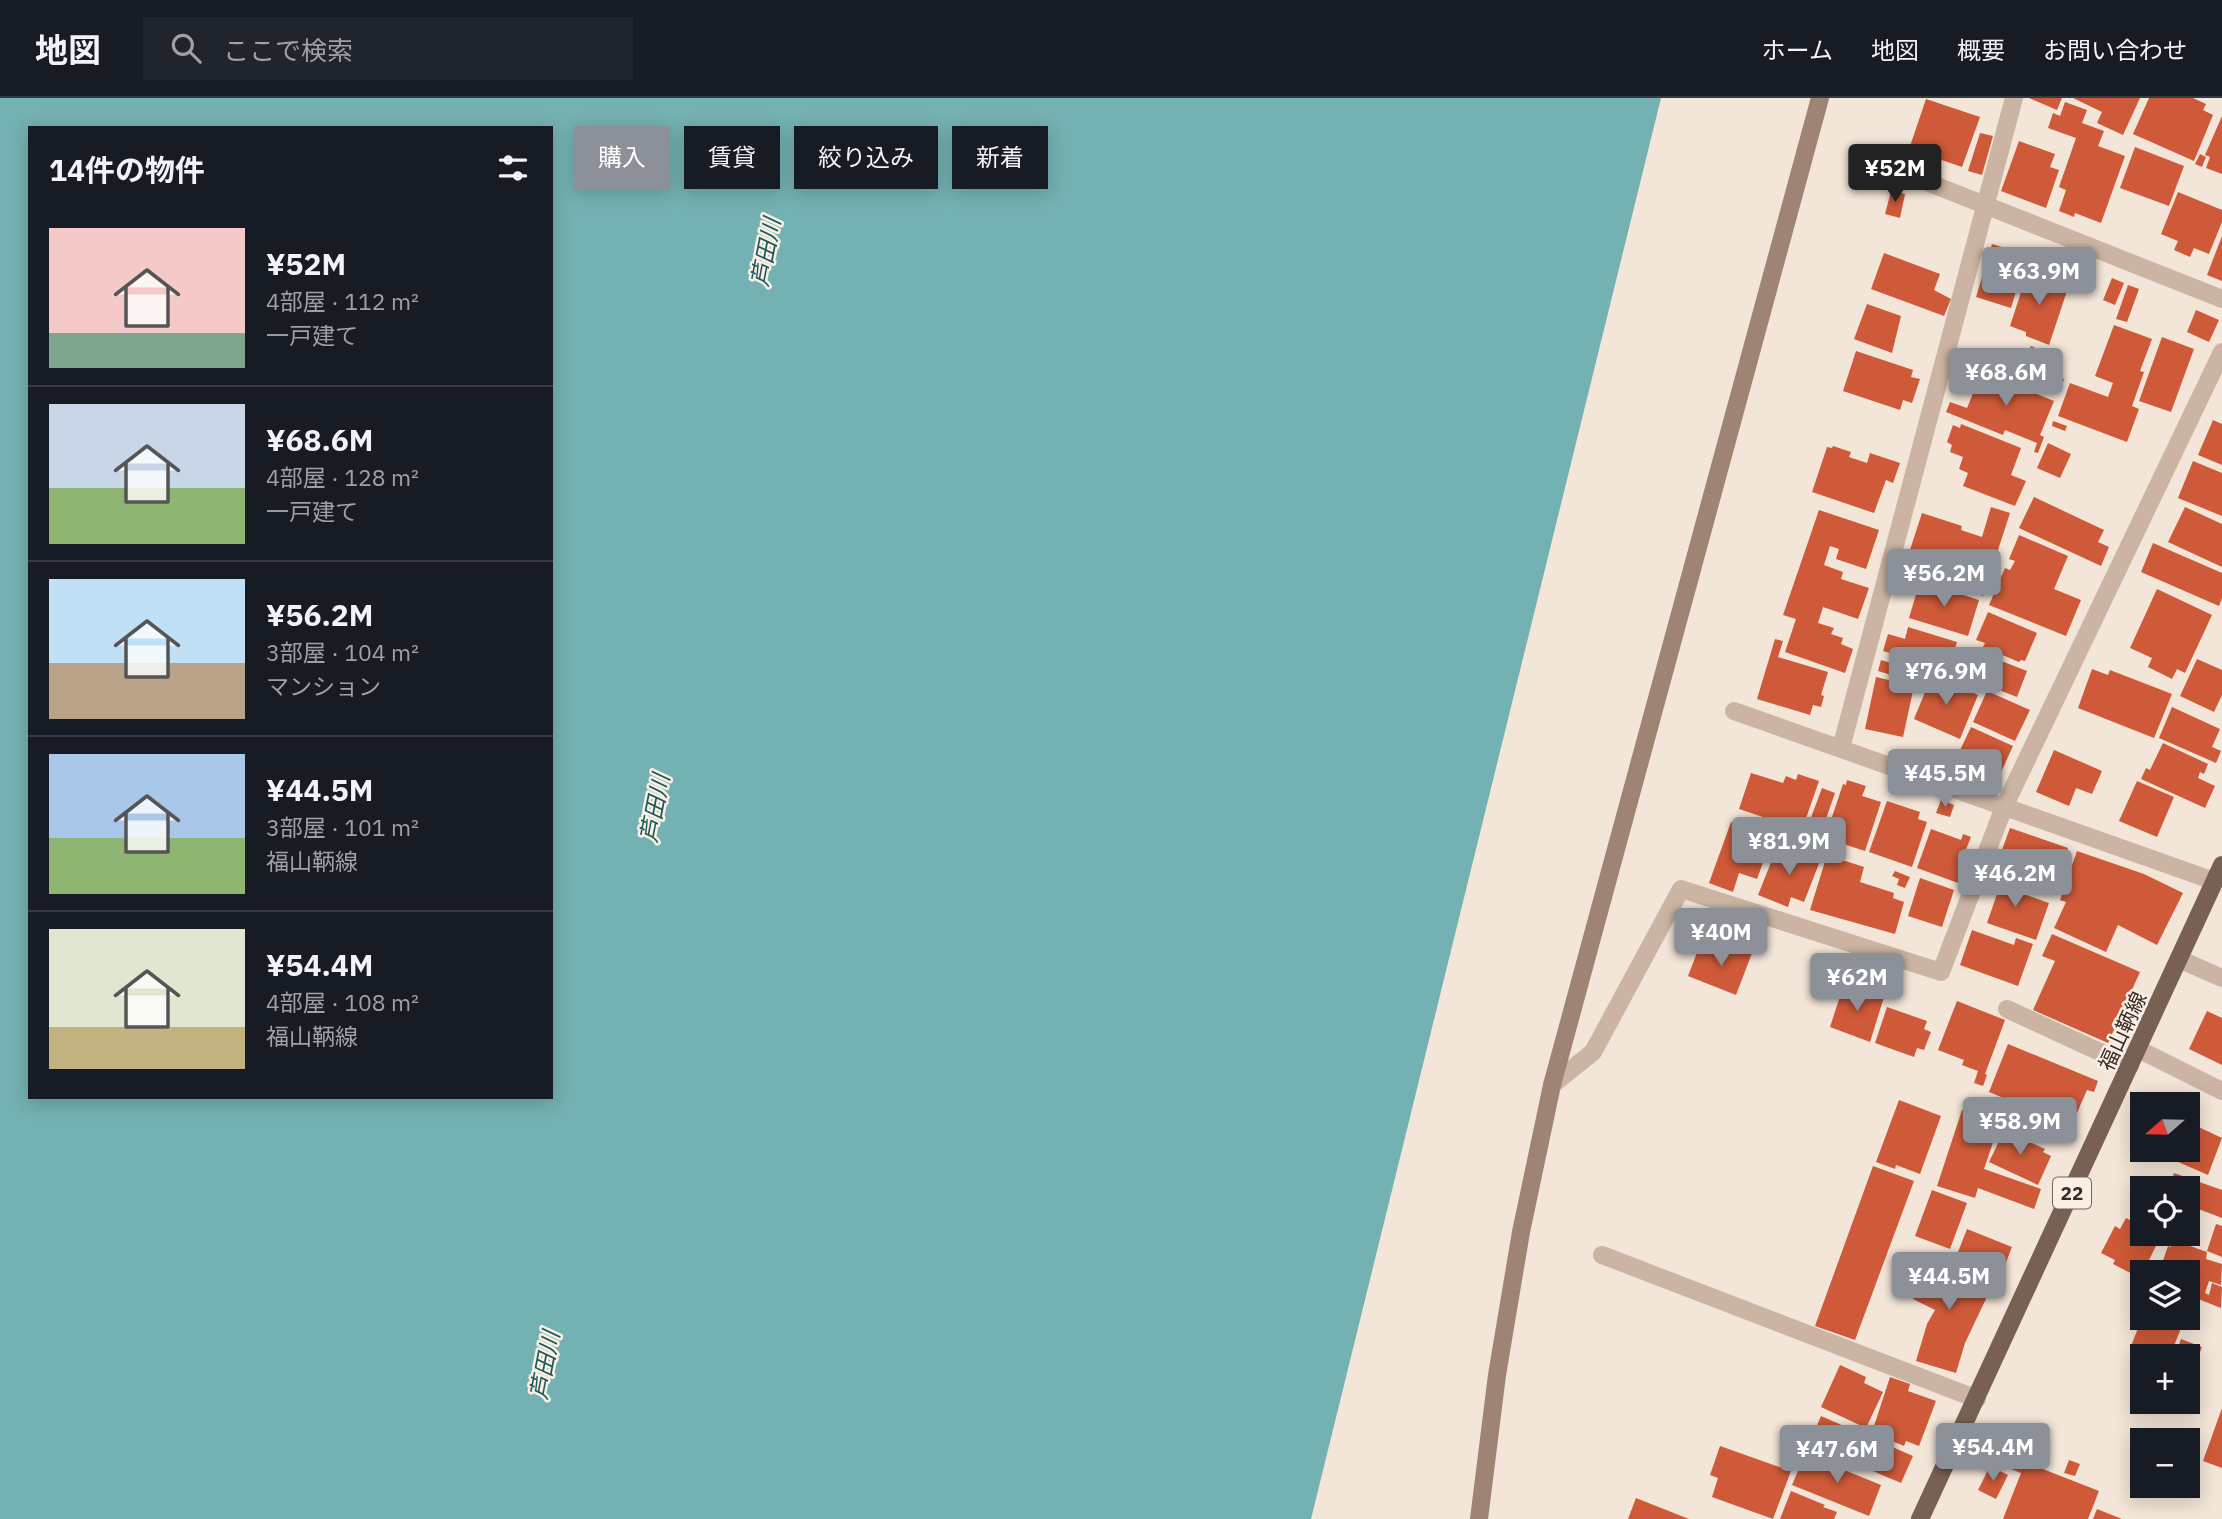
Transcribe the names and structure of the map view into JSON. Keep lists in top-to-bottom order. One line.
{"streets":{"main road":["福山鞆線","22"]},"water":["芦田川"],"north":"left","page":{"header":"地図","search":"ここで検索","nav":["ホーム","地図","概要","お問い合わせ"],"chip":["購入","賃貸","絞り込み","新着"],"heading":"14件の物件","price":["¥52M","¥63.9M","¥68.6M","¥56.2M","¥76.9M","¥45.5M","¥81.9M","¥46.2M","¥40M","¥62M","¥58.9M","¥44.5M","¥54.4M","¥47.6M"],"list":[{"name":"¥52M","note":"4部屋 · 112 m² · 一戸建て"},{"name":"¥68.6M","note":"4部屋 · 128 m² · 一戸建て"},{"name":"¥56.2M","note":"3部屋 · 104 m² · マンション"},{"name":"¥44.5M","note":"3部屋 · 101 m² · 福山鞆線"},{"name":"¥54.4M","note":"4部屋 · 108 m² · 福山鞆線"}],"map_buttons":["+","−"]}}
